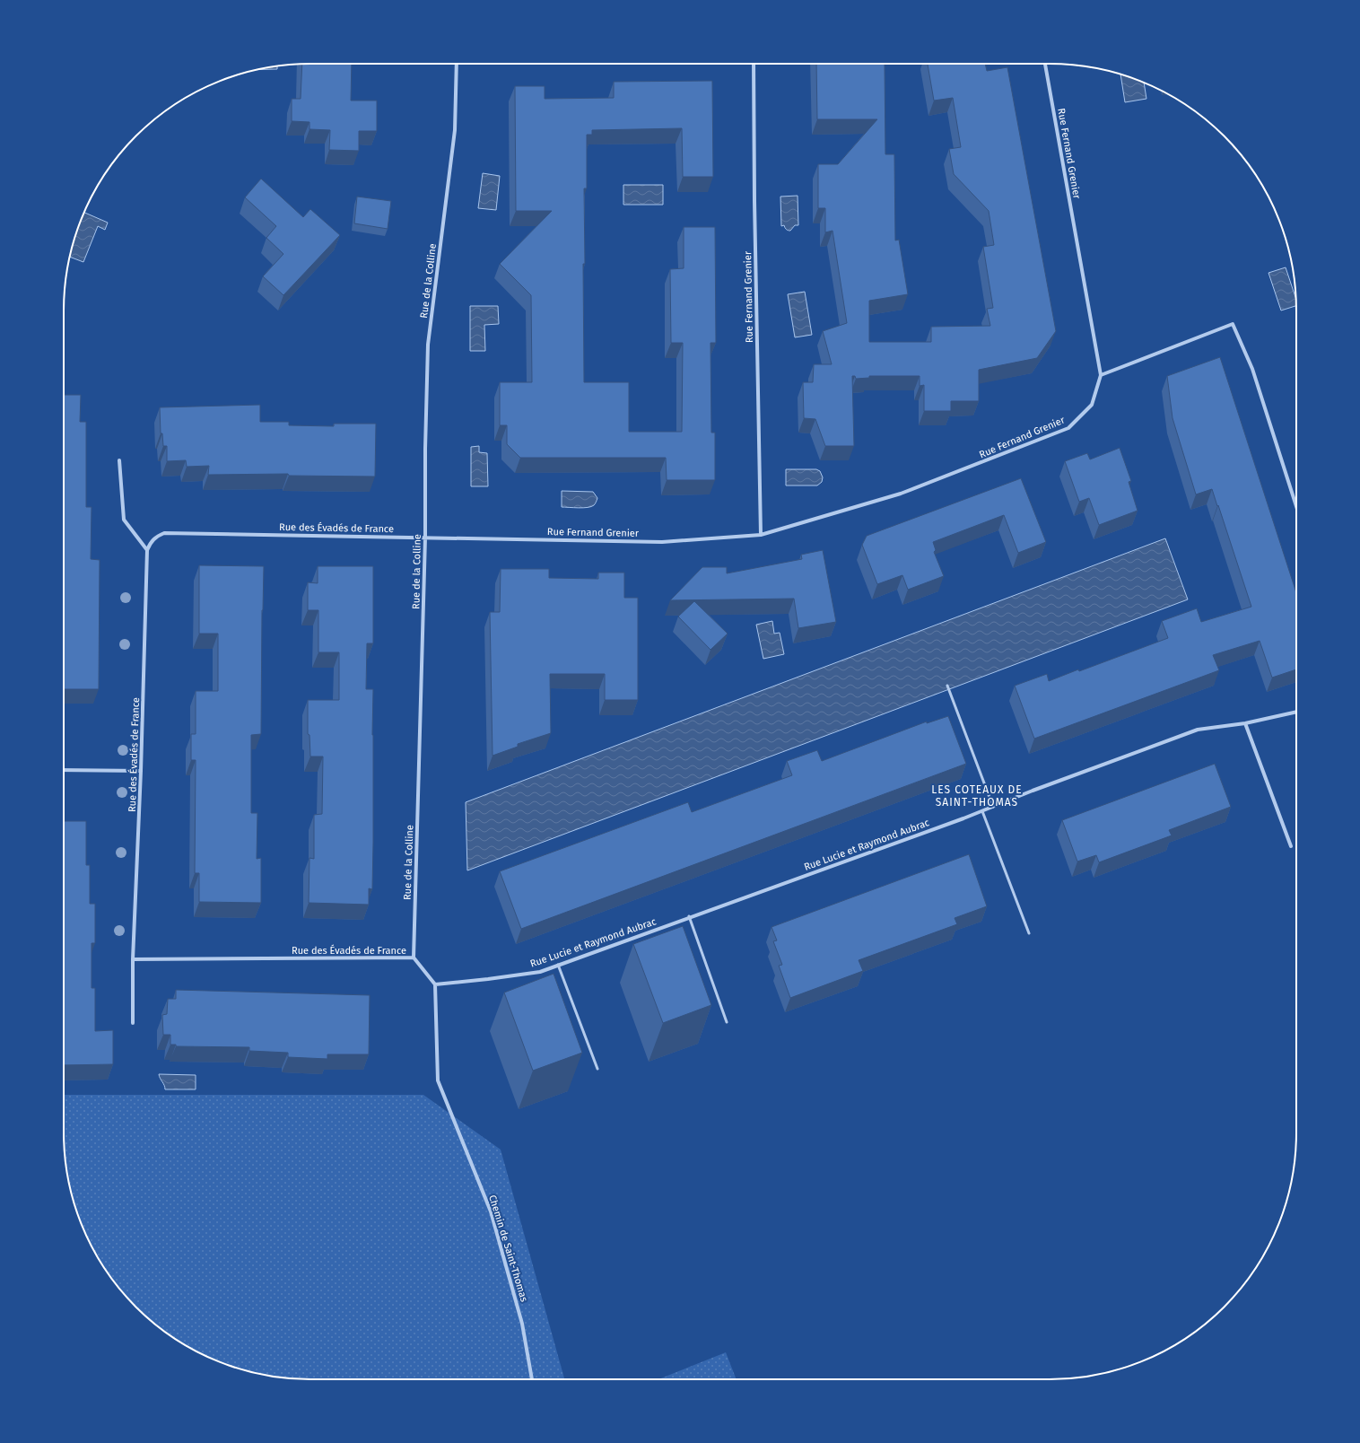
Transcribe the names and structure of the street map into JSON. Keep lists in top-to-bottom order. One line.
{"streets":{"street":["Rue Fernand Grenier","Rue de la Colline","Rue des Évadés de France","Rue Lucie et Raymond Aubrac","Chemin de Saint-Thomas"]},"crossings":[["Rue Fernand Grenier","Rue de la Colline"],["Rue Fernand Grenier","Rue des Évadés de France"],["Rue de la Colline","Rue des Évadés de France"],["Rue Lucie et Raymond Aubrac","Chemin de Saint-Thomas"]],"districts":["LES COTEAUX DE SAINT-THOMAS"]}
